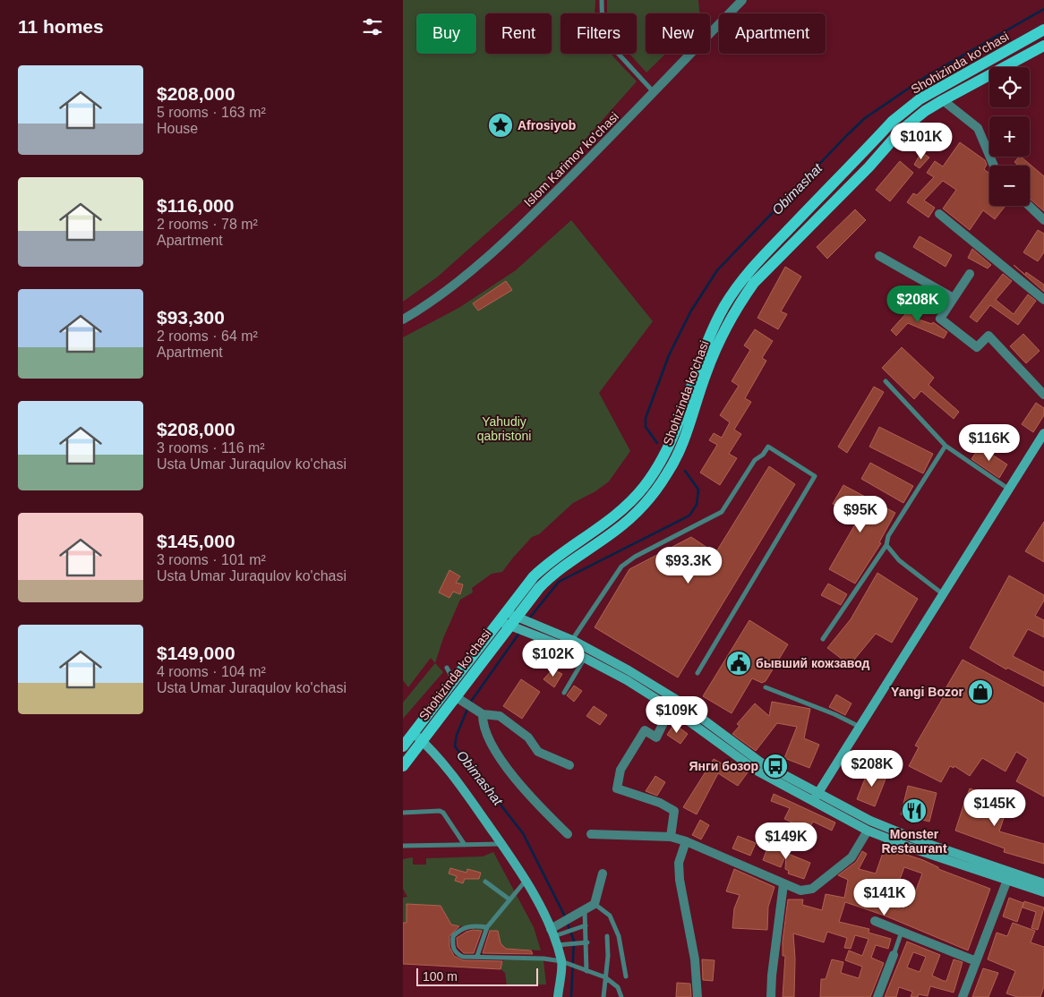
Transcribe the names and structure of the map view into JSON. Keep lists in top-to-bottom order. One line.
{"streets":{"main road":["Shohizinda ko'chasi"],"street":["Islom Karimov ko'chasi"]},"water":["Obimashat"],"parks":["Yahudiy qabristoni"],"places":{"place":["Afrosiyob"],"public building":["бывший кожзавод"],"shop":["Yangi Bozor"],"bus stop":["Янги бозор"],"restaurant":["Monster Restaurant"]},"scale_bar":"100 m","page":{"heading":"11 homes","chip":["Buy","Rent","Filters","New","Apartment"],"list":[{"name":"$208,000","note":"5 rooms · 163 m² · House"},{"name":"$116,000","note":"2 rooms · 78 m² · Apartment"},{"name":"$93,300","note":"2 rooms · 64 m² · Apartment"},{"name":"$208,000","note":"3 rooms · 116 m² · Usta Umar Juraqulov ko'chasi"},{"name":"$145,000","note":"3 rooms · 101 m² · Usta Umar Juraqulov ko'chasi"},{"name":"$149,000","note":"4 rooms · 104 m² · Usta Umar Juraqulov ko'chasi"}],"map_buttons":["+","−"],"price":["$101K","$208K","$116K","$95K","$93.3K","$102K","$109K","$208K","$145K","$149K","$141K"],"scale":"100 m"}}
